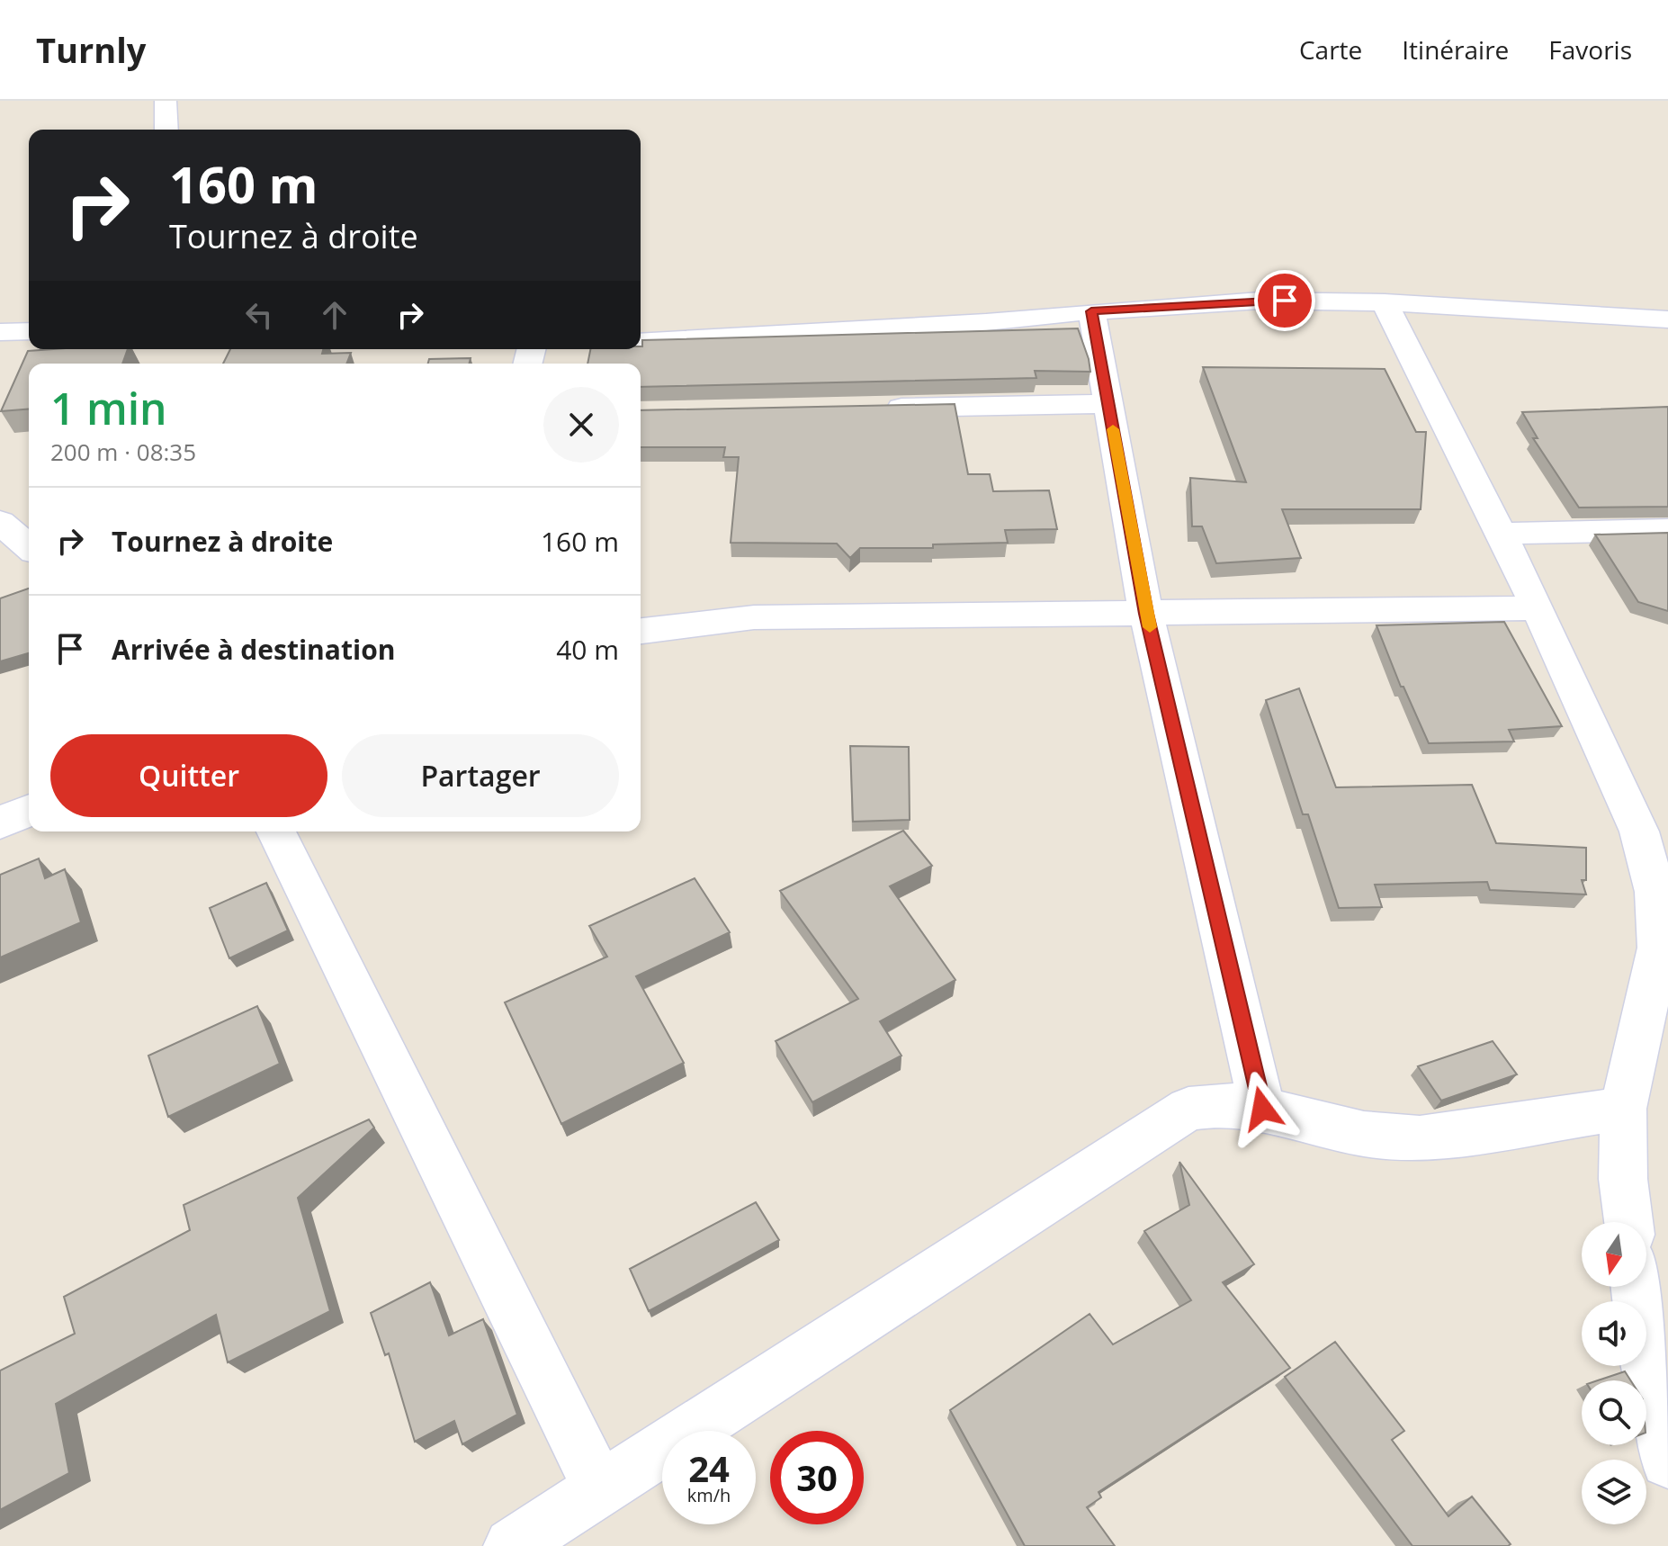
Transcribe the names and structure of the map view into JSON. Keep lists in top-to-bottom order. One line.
{"north":"bottom","page":{"header":"Turnly","nav":["Carte","Itinéraire","Favoris"],"turn":["160 m","Tournez à droite"],"heading":["1 min","200 m · 08:35"],"list":[{"name":"Tournez à droite","value":"160 m"},{"name":"Arrivée à destination","value":"40 m"}],"buttons":["Quitter","Partager"],"speed":"24 km/h","limit":"30"}}
